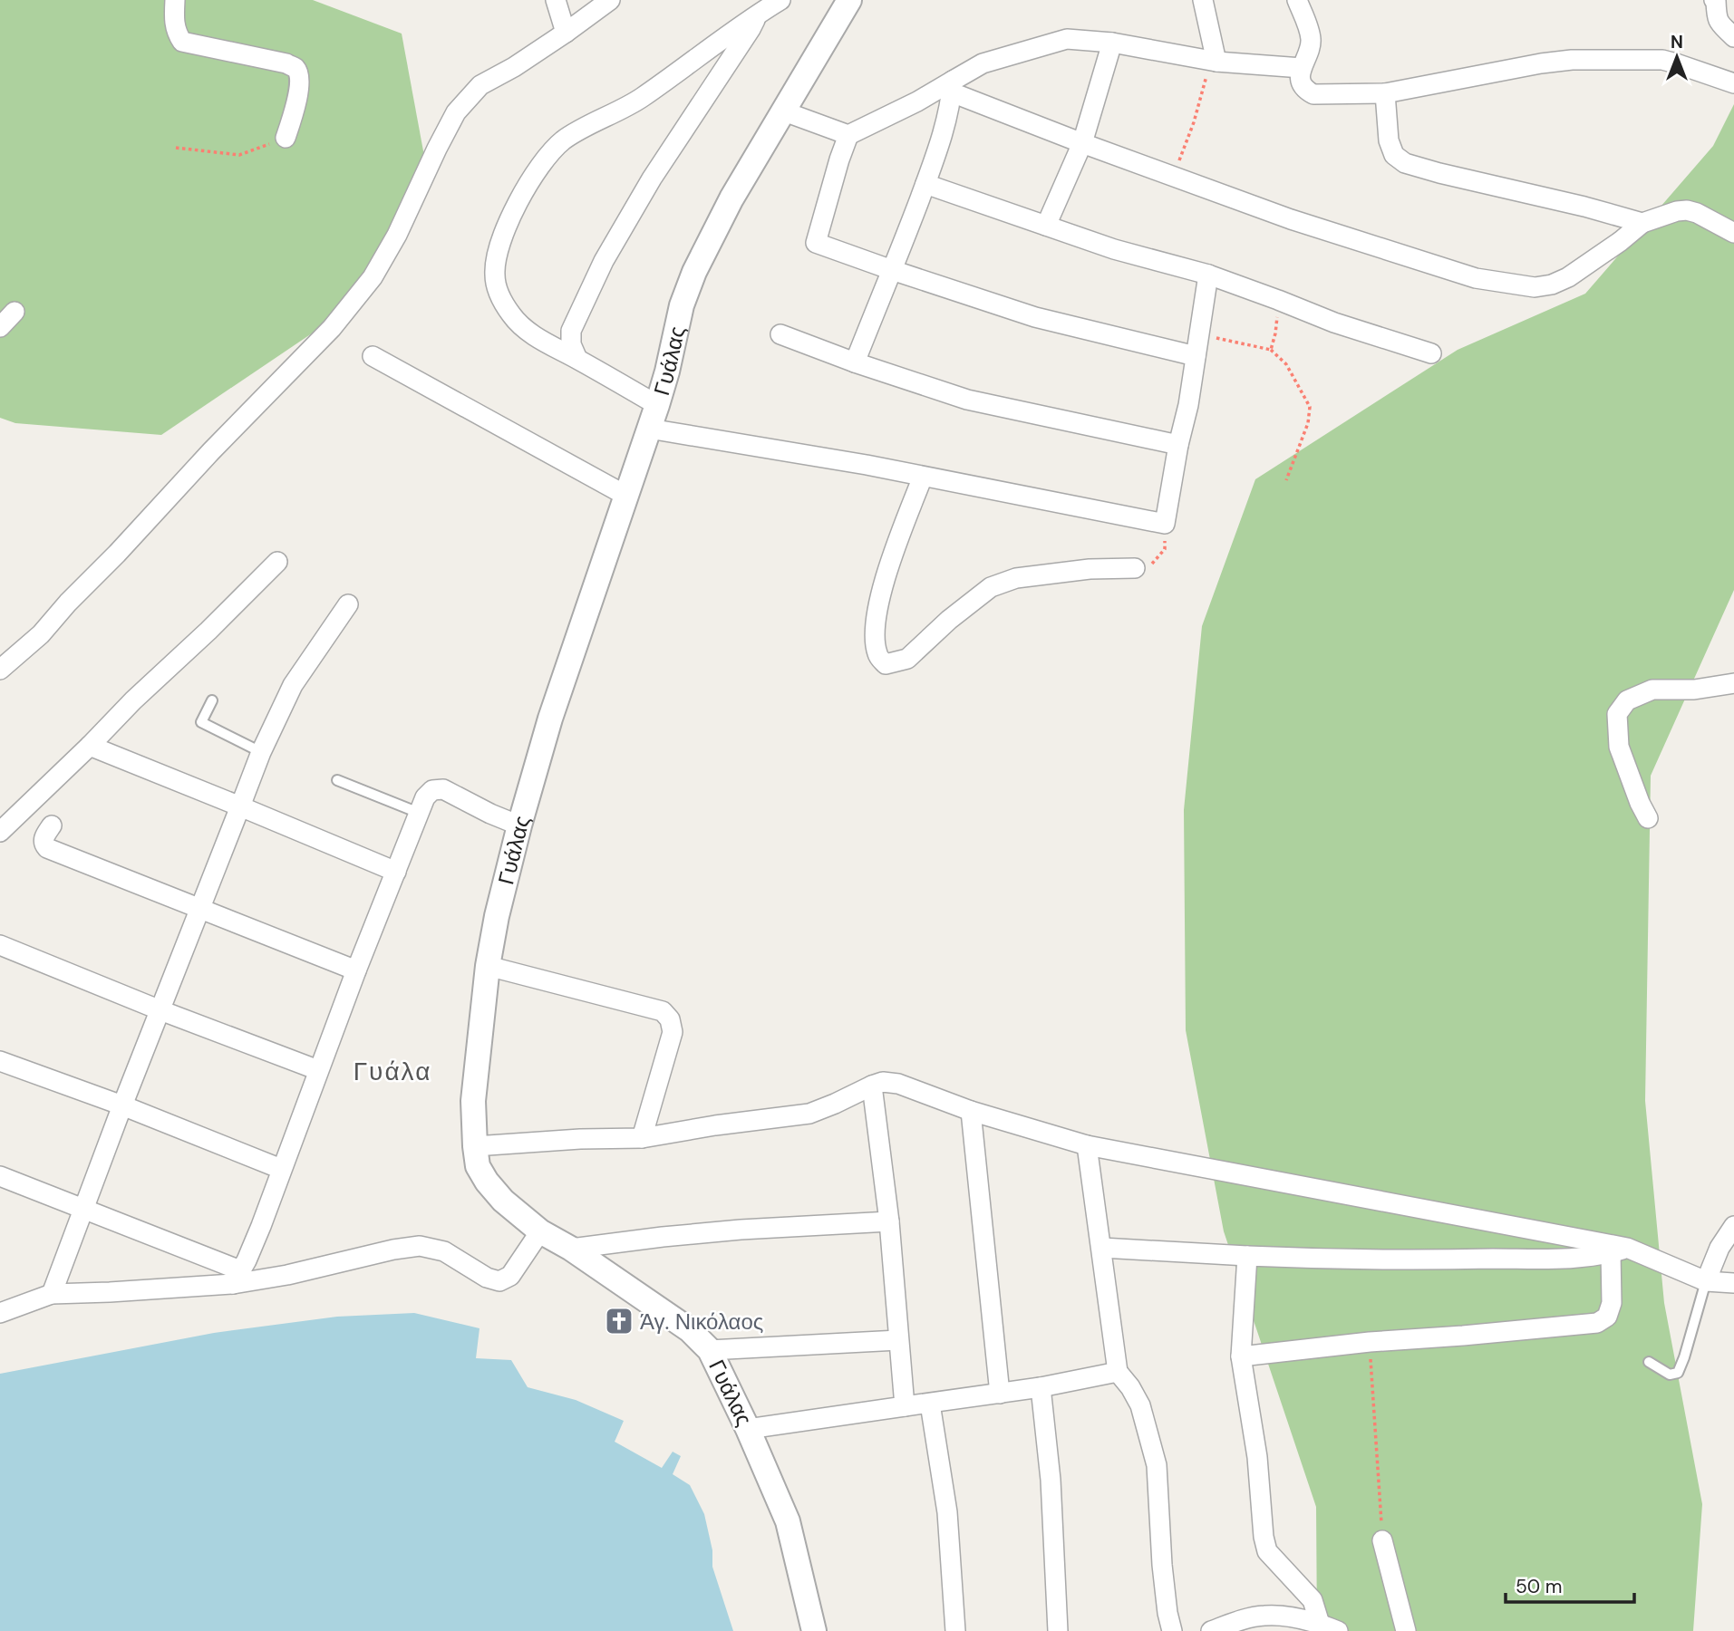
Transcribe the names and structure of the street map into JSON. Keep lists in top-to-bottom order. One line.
{"streets":{"street":["Γυάλας"]},"districts":["Γυάλα"],"places":{"church":["Άγ. Νικόλαος"]},"scale_bar":"50 m","north":"top"}
